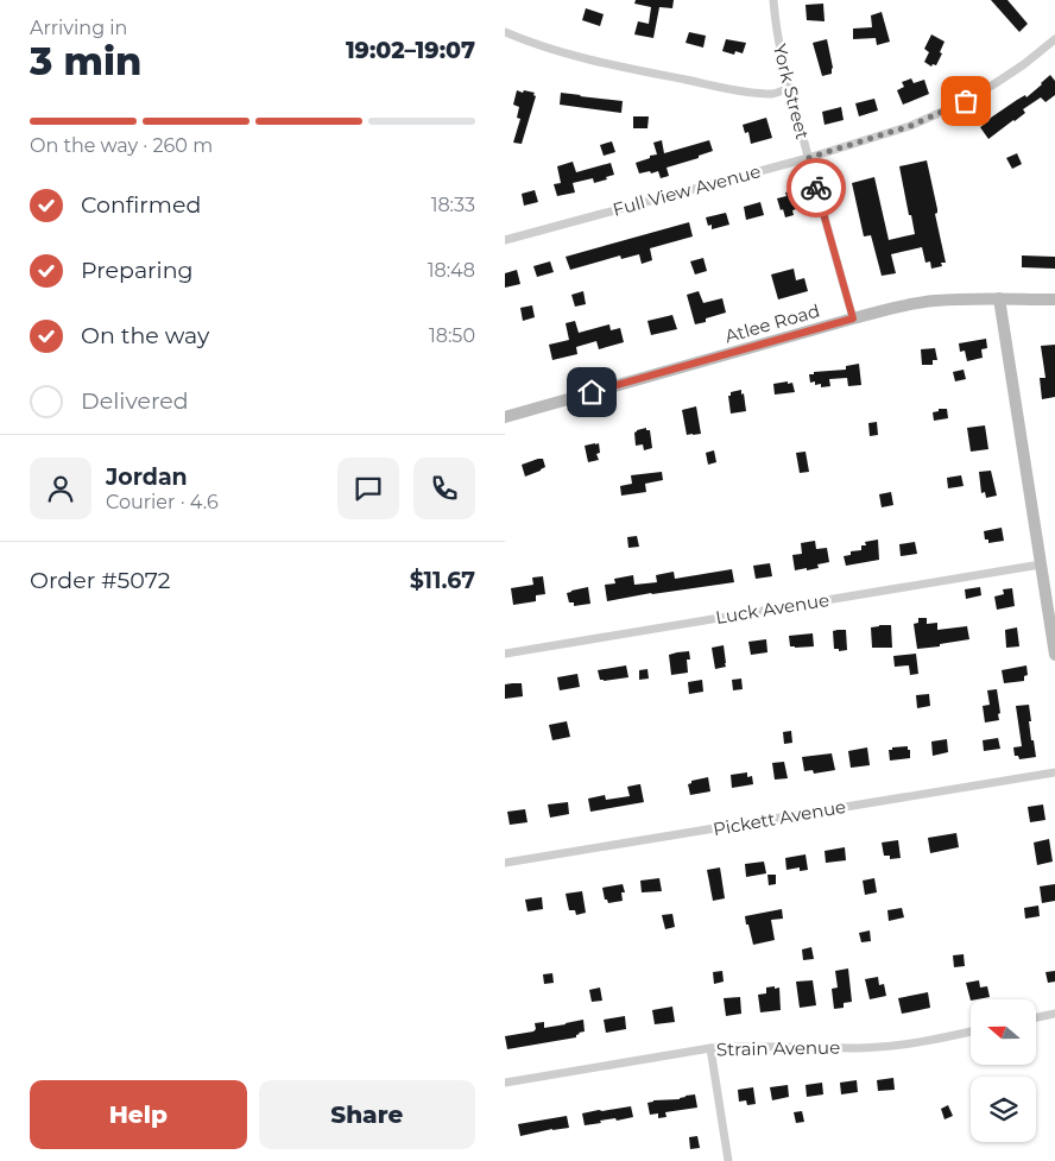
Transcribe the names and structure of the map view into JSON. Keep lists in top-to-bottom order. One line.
{"streets":{"main road":["Atlee Road"],"street":["York Street","Full View Avenue","Luck Avenue","Pickett Avenue","Strain Avenue"]},"crossings":[["York Street","Full View Avenue"],["York Street","Atlee Road"]],"north":"left","page":{"heading":["3 min","Arriving in","19:02–19:07"],"panel":["Jordan","Courier · 4.6","Order #5072","$11.67"],"bar":"On the way · 260 m","list":[["Confirmed","18:33"],["Preparing","18:48"],["On the way","18:50"],"Delivered"],"buttons":["Help","Share"]}}
